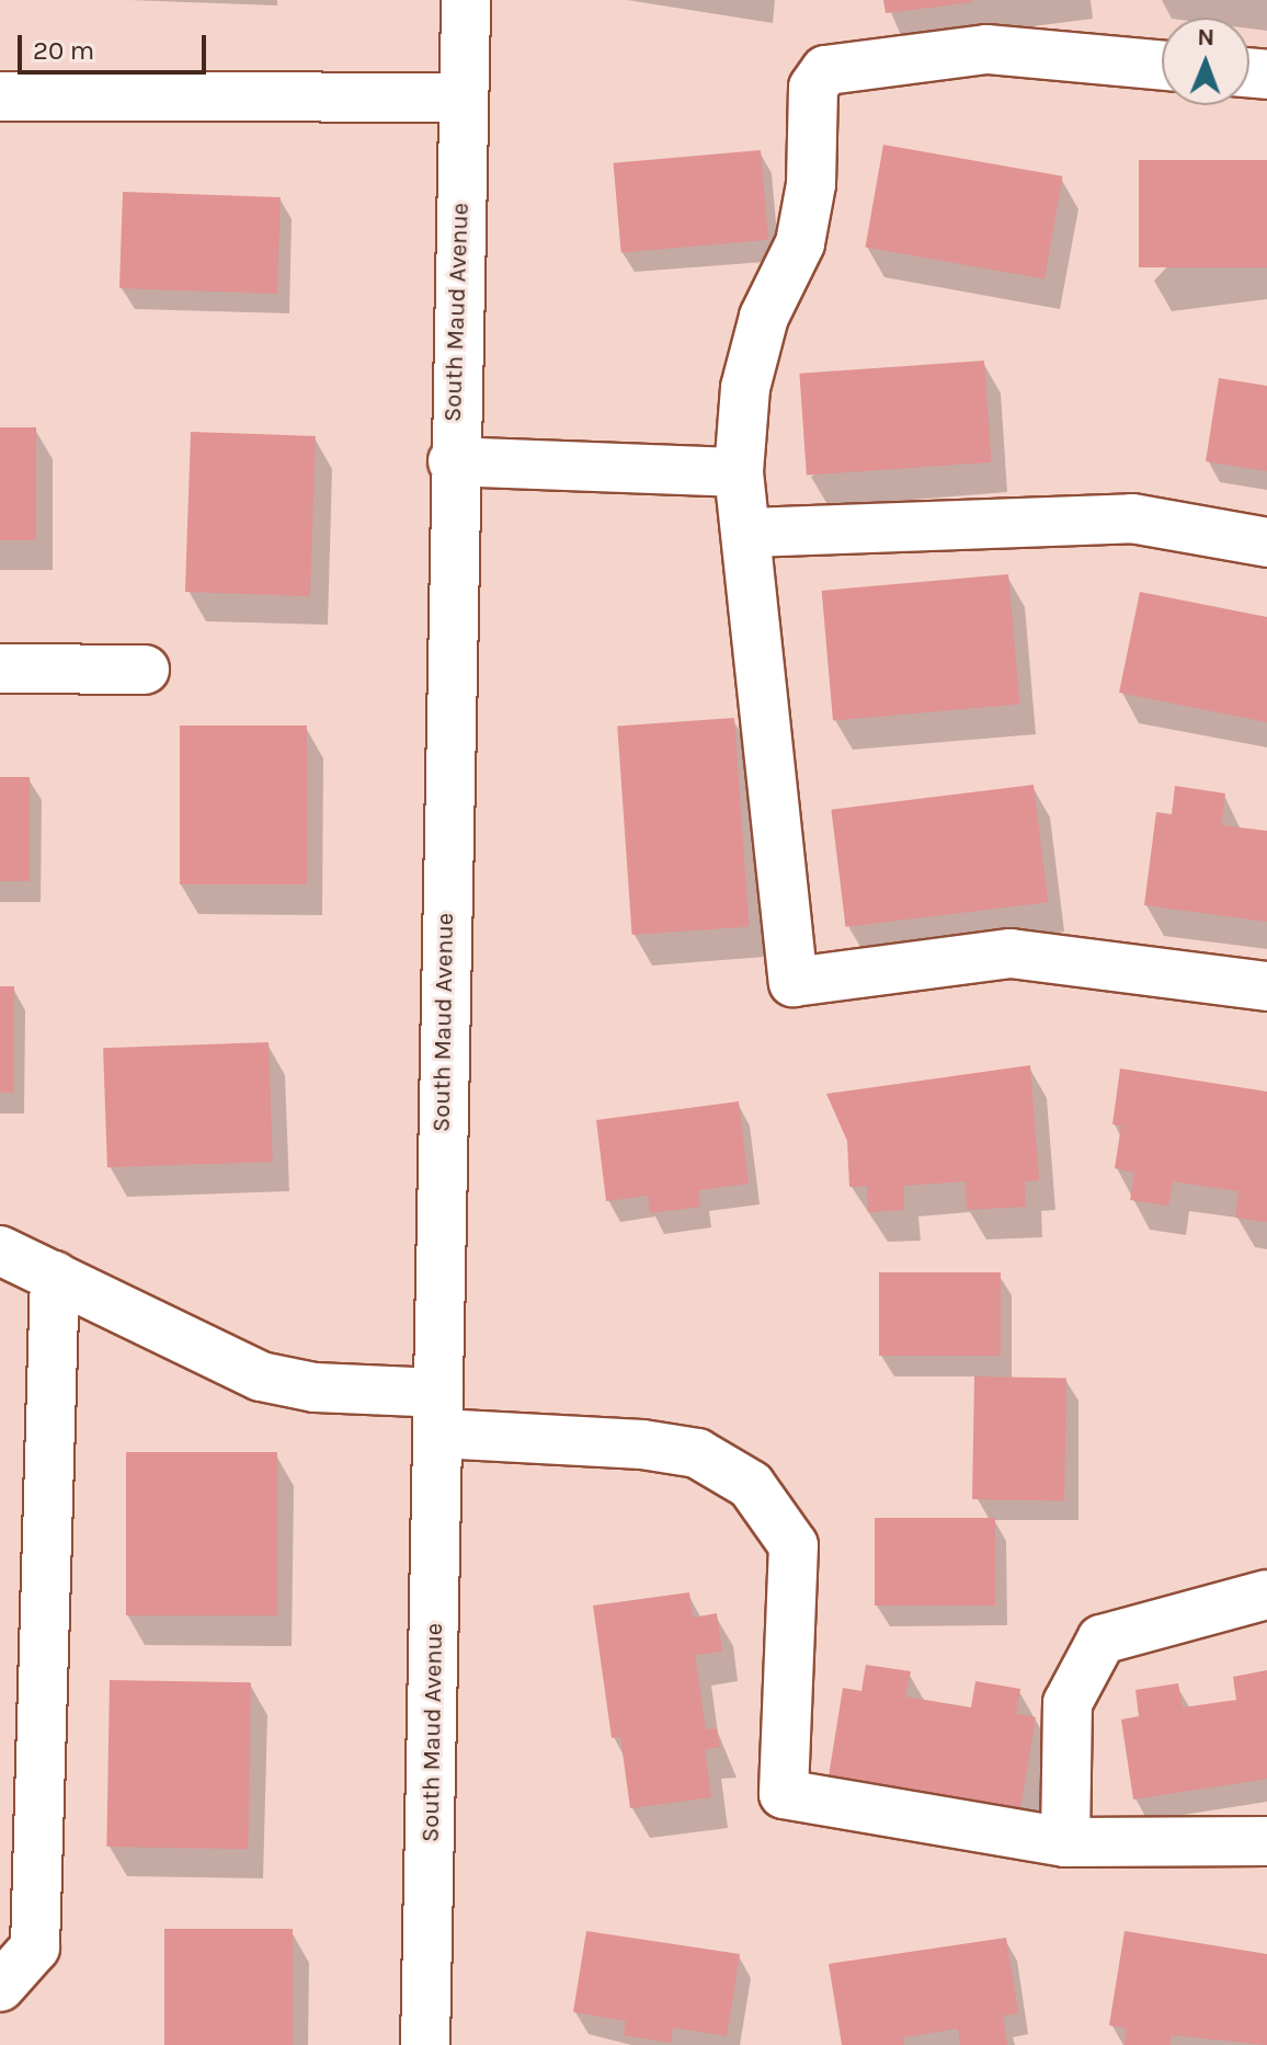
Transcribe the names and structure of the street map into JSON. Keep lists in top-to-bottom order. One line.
{"streets":{"street":["South Maud Avenue"]},"scale_bar":"20 m","north":"top"}
